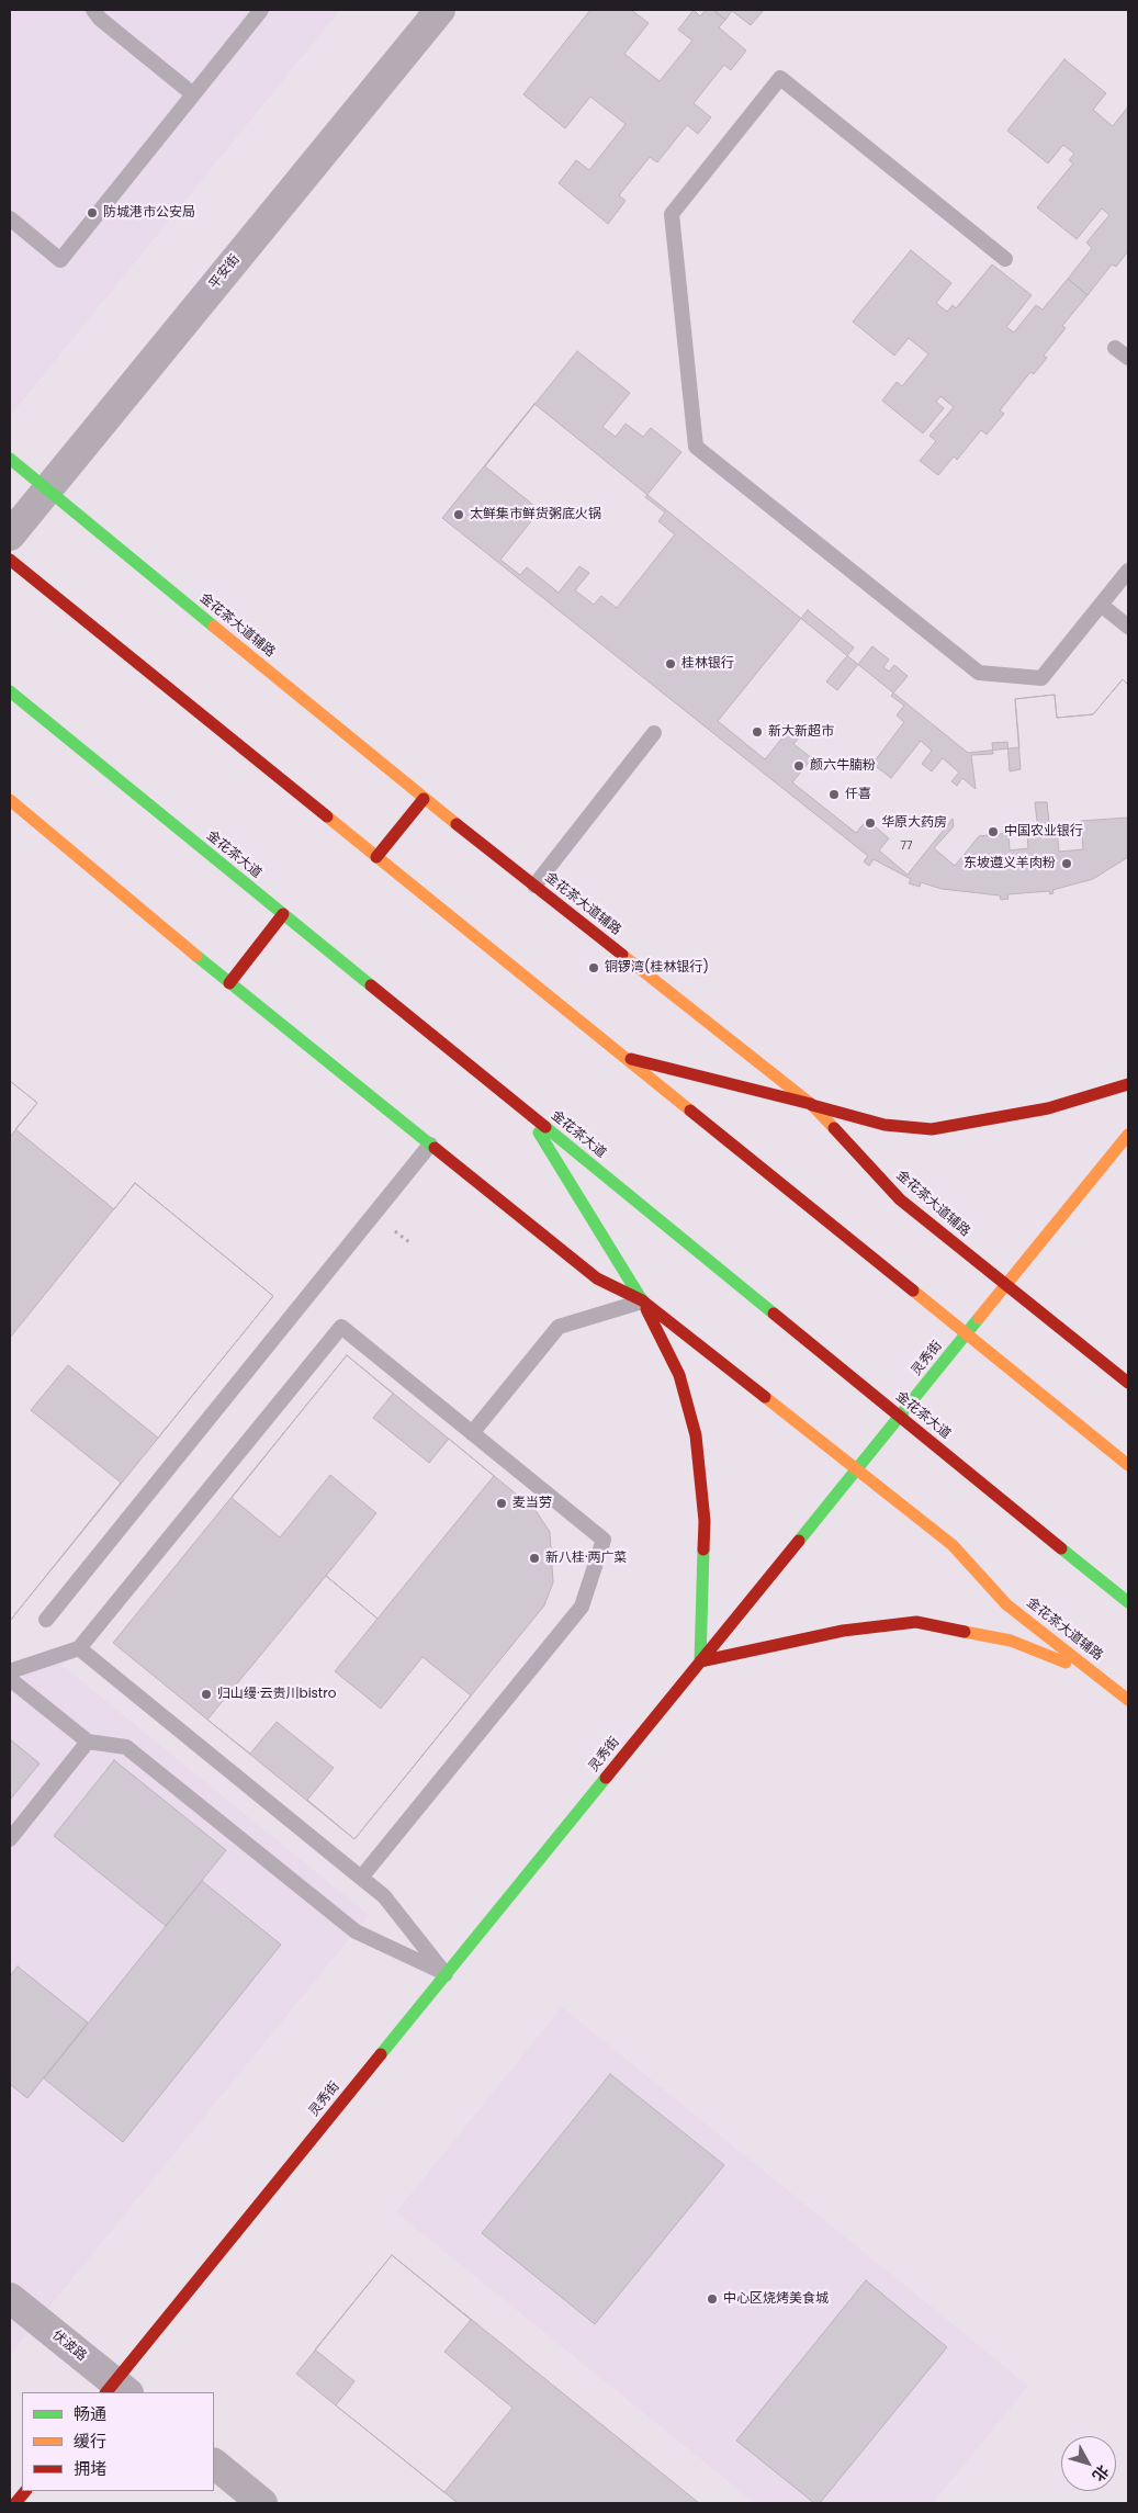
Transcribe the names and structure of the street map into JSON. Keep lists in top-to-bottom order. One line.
{"streets":{"main road":["金花茶大道辅路","金花茶大道","灵秀街"],"street":["平安街","伏波路"]},"crossings":[["平安街","金花茶大道辅路"],["金花茶大道辅路","灵秀街"],["金花茶大道","灵秀街"],["灵秀街","伏波路"]],"places":["防城港市公安局","太鲜集市鲜货粥底火锅","桂林银行","新大新超市","颜六牛腩粉","仟喜","华原大药房","中国农业银行","东坡遵义羊肉粉","铜锣湾(桂林银行)","麦当劳","新八桂·两广菜","归山缦·云贵川bistro","中心区烧烤美食城"],"house_numbers":["77"],"legend":["畅通","缓行","拥堵"],"north":"bottom right"}
